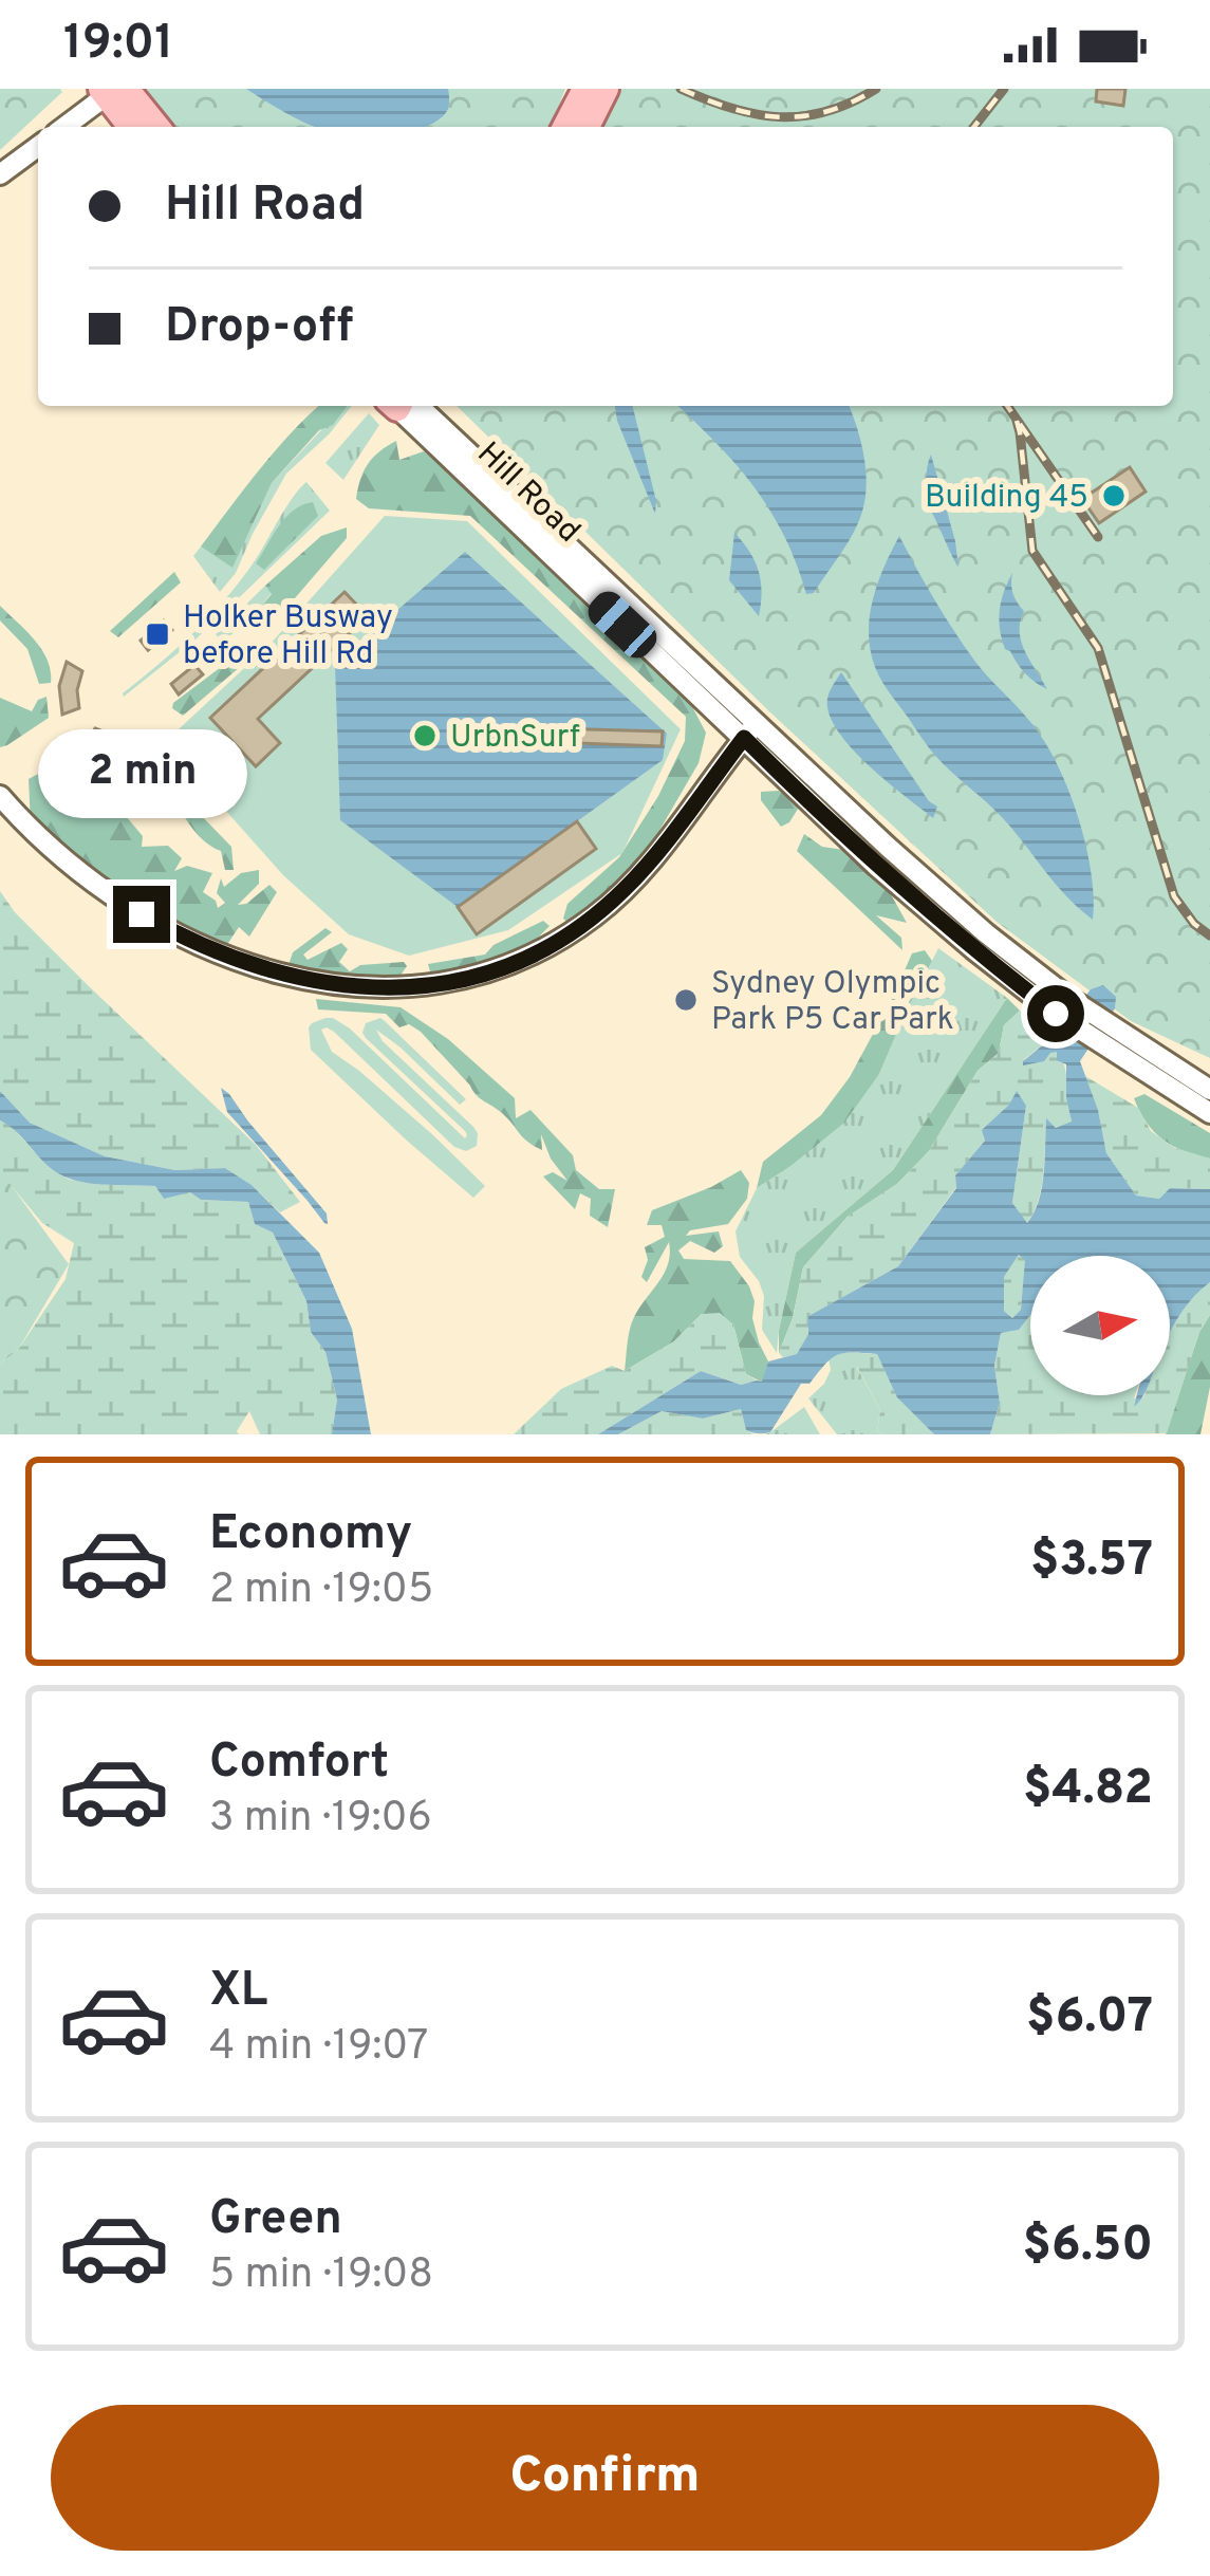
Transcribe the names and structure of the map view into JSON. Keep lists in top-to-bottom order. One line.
{"streets":{"street":["Hill Road"]},"places":{"other":["Building 45","UrbnSurf","Sydney Olympic Park P5 Car Park"],"transit":["Holker Busway before Hill Rd"]},"north":"right","page":{"status":"19:01","banner":["Hill Road","Drop-off"],"bubble":"2 min","list":[{"name":"Economy","note":"2 min · 19:05","value":"$3.57"},{"name":"Comfort","note":"3 min · 19:06","value":"$4.82"},{"name":"XL","note":"4 min · 19:07","value":"$6.07"},{"name":"Green","note":"5 min · 19:08","value":"$6.50"}],"buttons":"Confirm"}}
